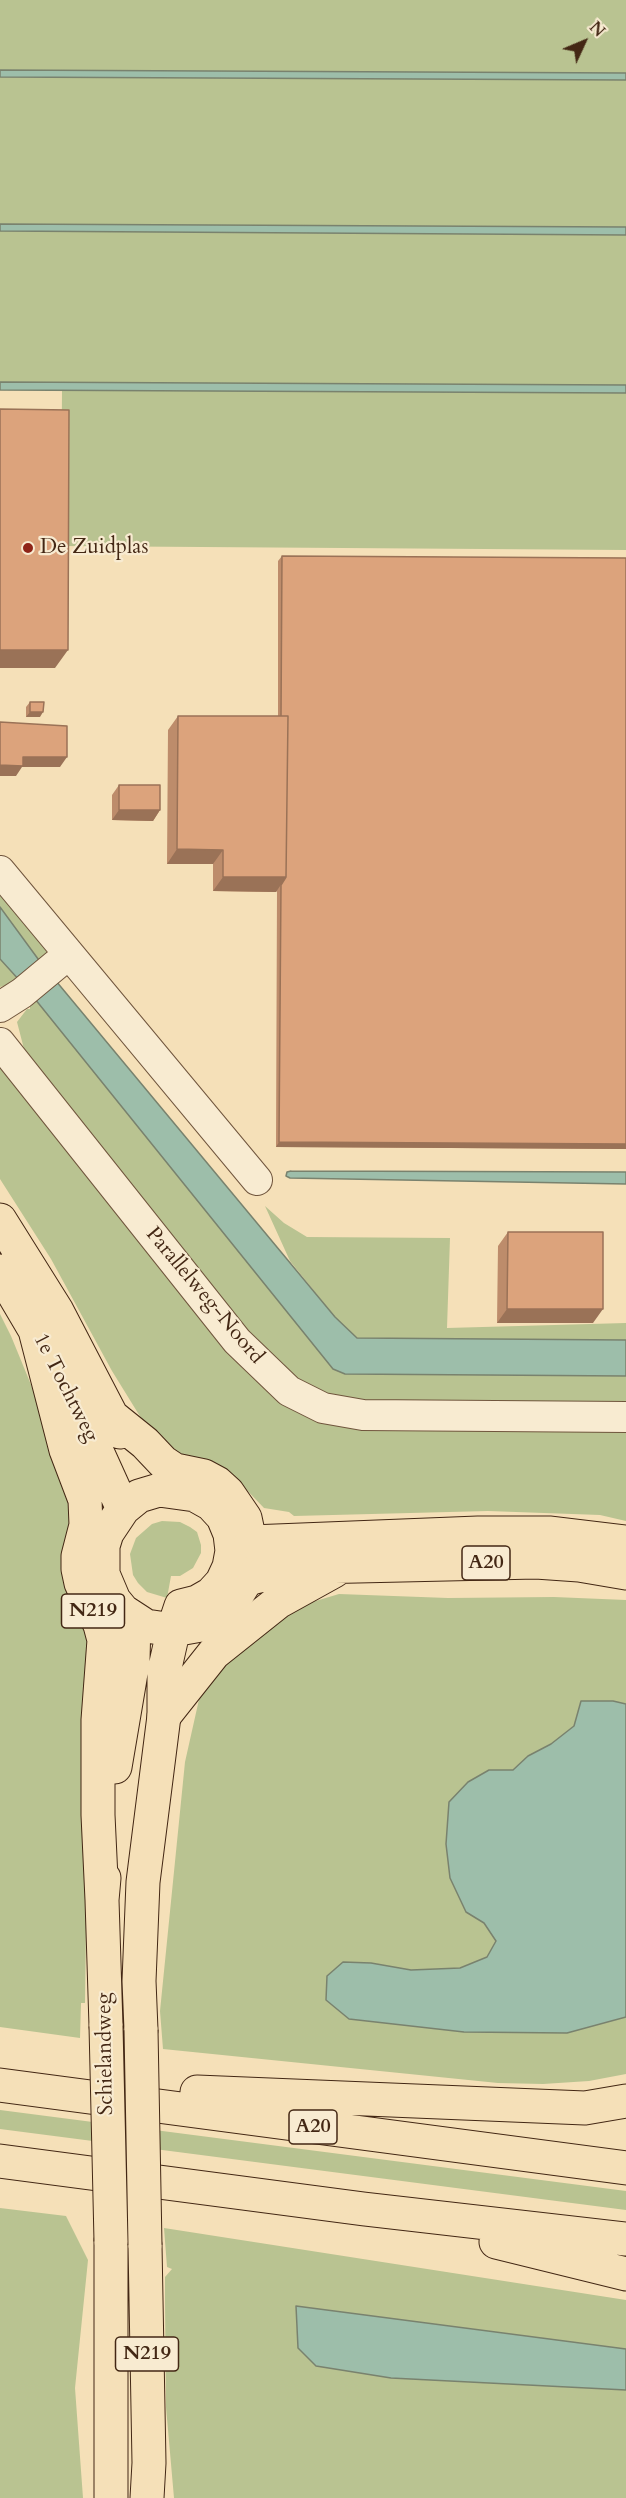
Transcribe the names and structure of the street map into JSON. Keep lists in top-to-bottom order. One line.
{"streets":{"main road":["1e Tochtweg","A20","N219","Schielandweg"],"street":["Parallelweg-Noord"]},"crossings":[["1e Tochtweg","A20"],["1e Tochtweg","N219"],["1e Tochtweg","Schielandweg"],["A20","N219"],["A20","Schielandweg"],["N219","Schielandweg"]],"places":["De Zuidplas"],"north":"top right"}
